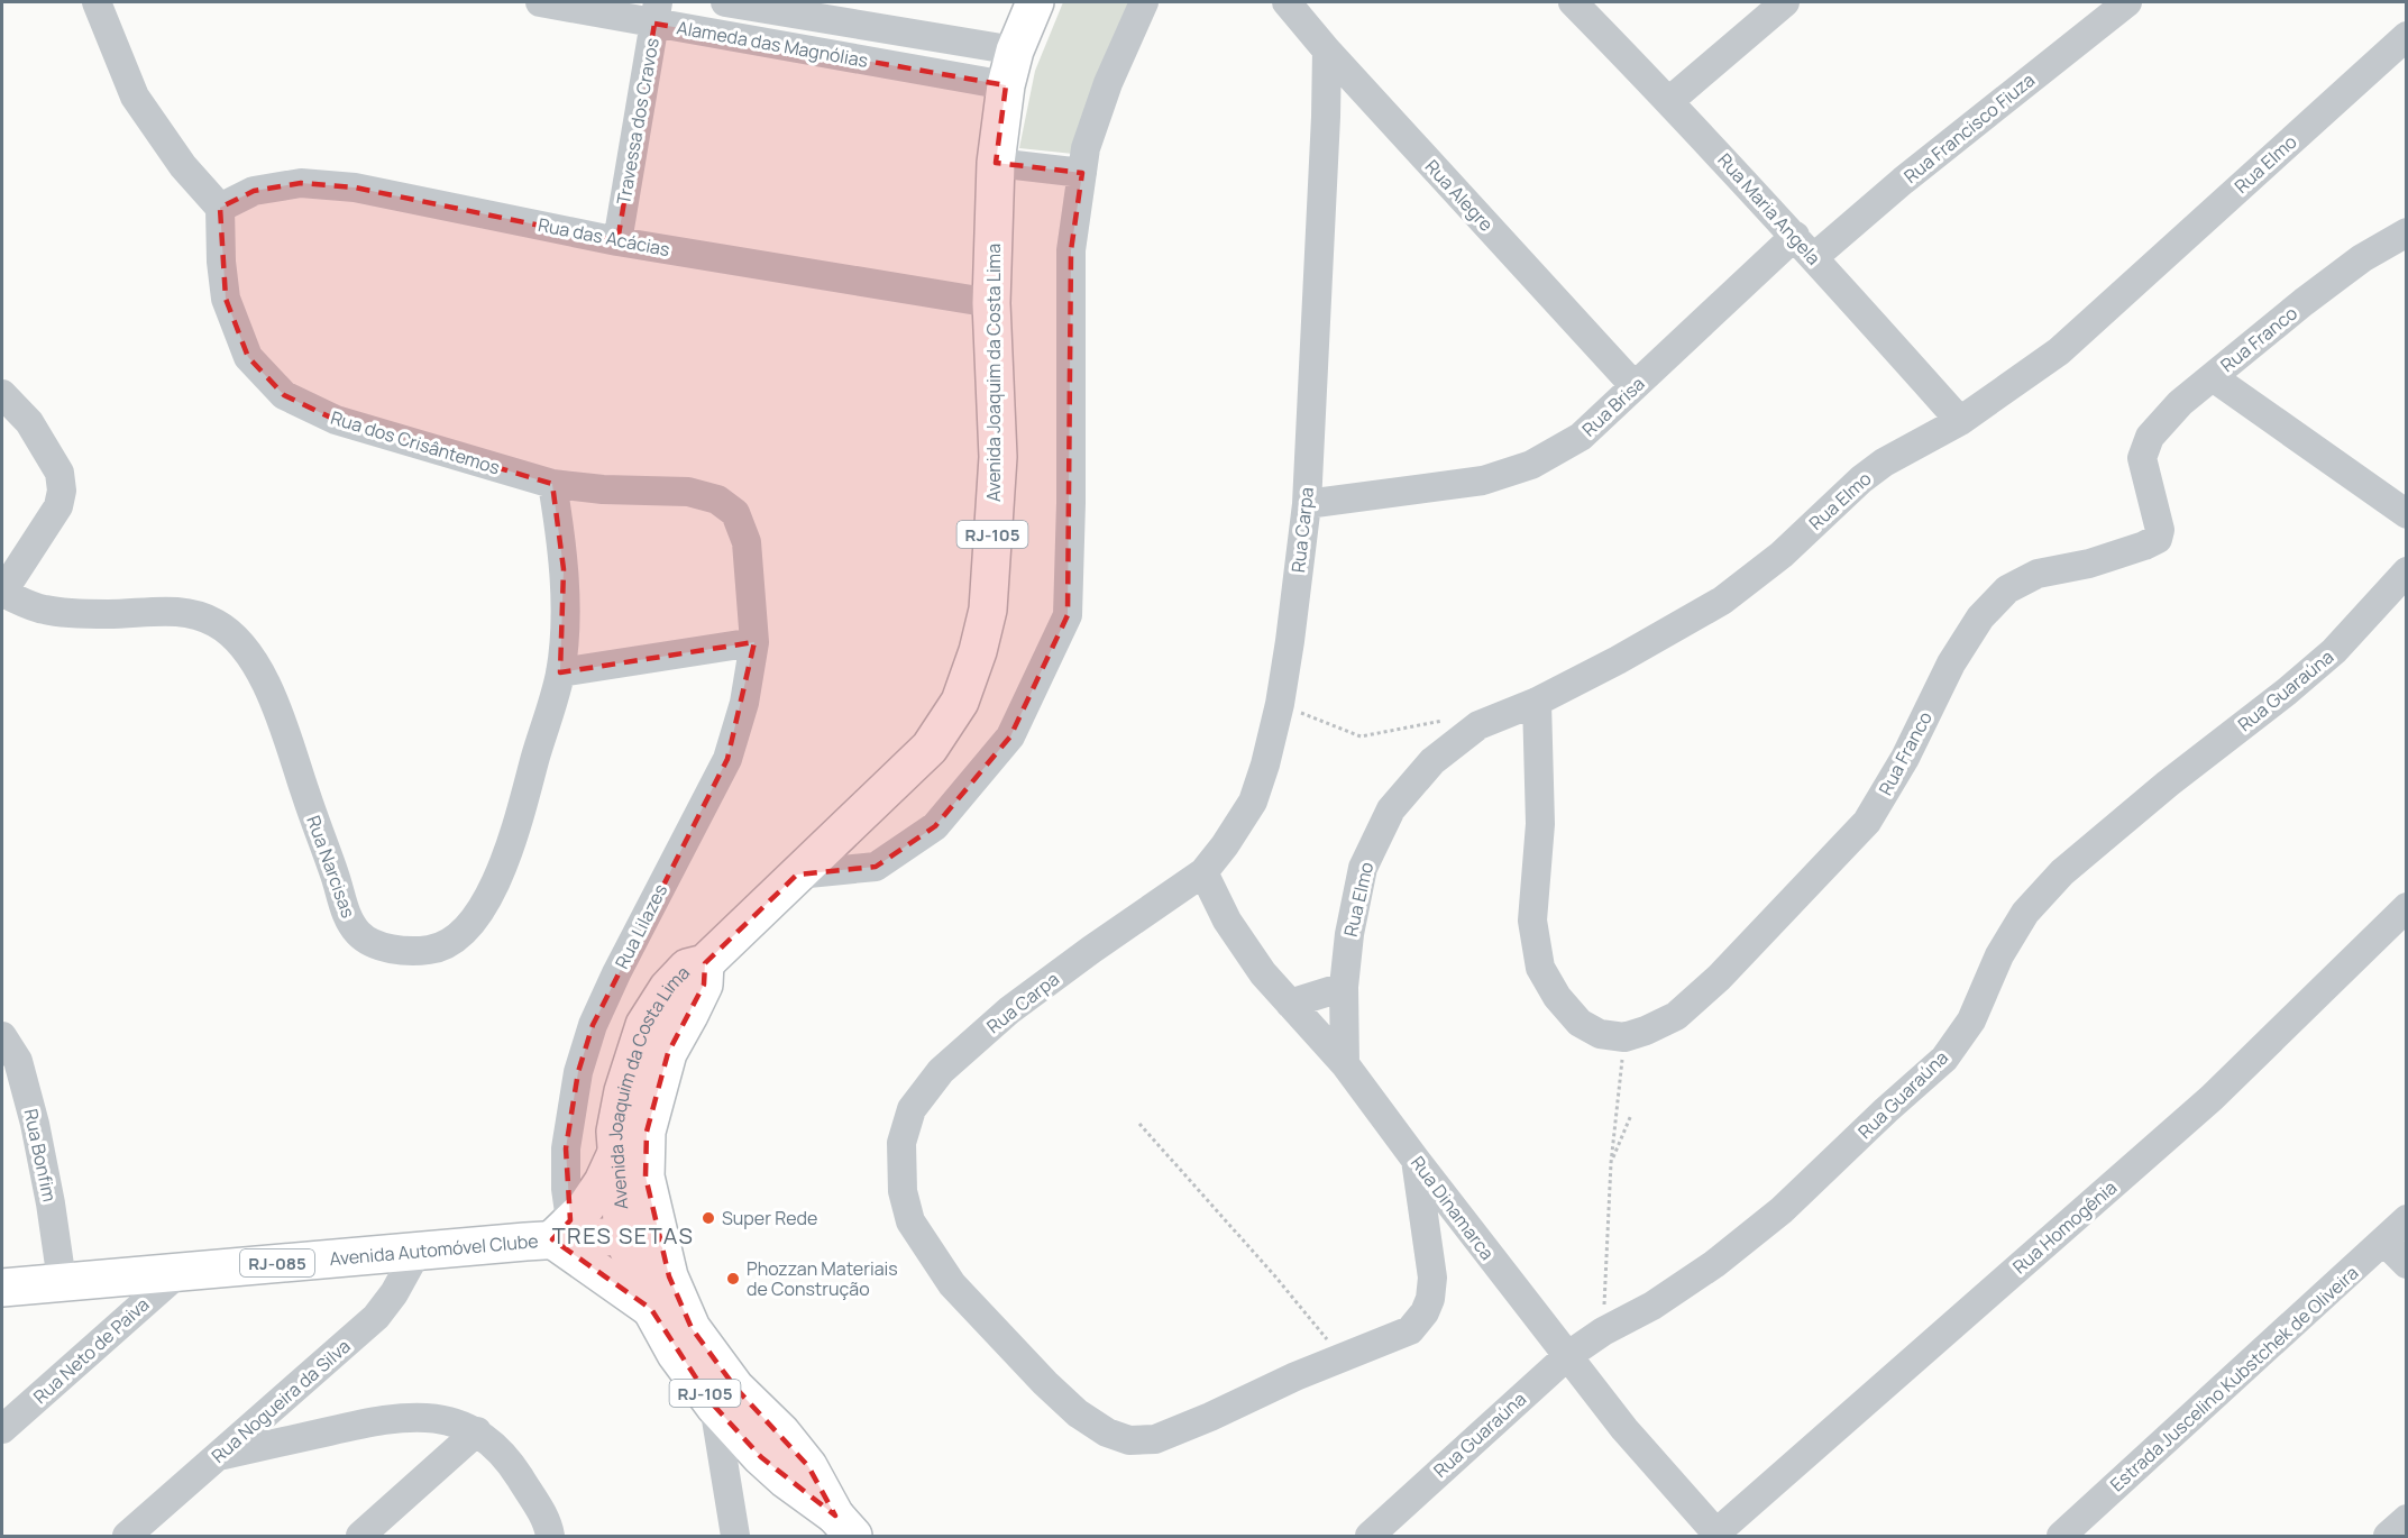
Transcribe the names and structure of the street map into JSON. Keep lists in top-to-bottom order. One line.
{"streets":{"main road":["Avenida Joaquim da Costa Lima","RJ-105","Avenida Automóvel Clube","RJ-085"],"street":["Alameda das Magnólias","Travessa dos Cravos","Rua Francisco Fiuza","Rua Elmo","Rua Alegre","Rua Maria Angela","Rua das Acácias","Rua Franco","Rua Brisa","Rua dos Crisântemos","Rua Carpa","Rua Guaraúna","Rua Narcisas","Rua Lilazes","Rua Bonfim","Rua Dinamarca","Rua Homogênia","Rua Neto de Paiva","Estrada Juscelino Kubstchek de Oliveira","Rua Nogueira da Silva"]},"crossings":[["Alameda das Magnólias","Travessa dos Cravos"],["Alameda das Magnólias","Avenida Joaquim da Costa Lima"],["Travessa dos Cravos","Rua das Acácias"],["Rua Francisco Fiuza","Rua Maria Angela"],["Rua Elmo","Rua Maria Angela"],["Rua Elmo","Rua Dinamarca"],["Rua Alegre","Rua Brisa"],["Rua Alegre","Rua Carpa"],["Rua Maria Angela","Rua Brisa"],["Rua das Acácias","Avenida Joaquim da Costa Lima"],["Rua das Acácias","Rua dos Crisântemos"],["Avenida Joaquim da Costa Lima","Avenida Automóvel Clube"],["Rua Brisa","Rua Carpa"],["Rua dos Crisântemos","Rua Narcisas"],["Rua dos Crisântemos","Rua Lilazes"],["Rua Carpa","Rua Dinamarca"],["Rua Guaraúna","Rua Dinamarca"],["Rua Narcisas","Rua Lilazes"],["Rua Lilazes","Avenida Automóvel Clube"],["Rua Bonfim","Avenida Automóvel Clube"],["Rua Dinamarca","Rua Homogênia"],["Avenida Automóvel Clube","Rua Neto de Paiva"],["Avenida Automóvel Clube","Rua Nogueira da Silva"]],"districts":["TRES SETAS"],"places":["Super Rede","Phozzan Materiais de Construção"]}
